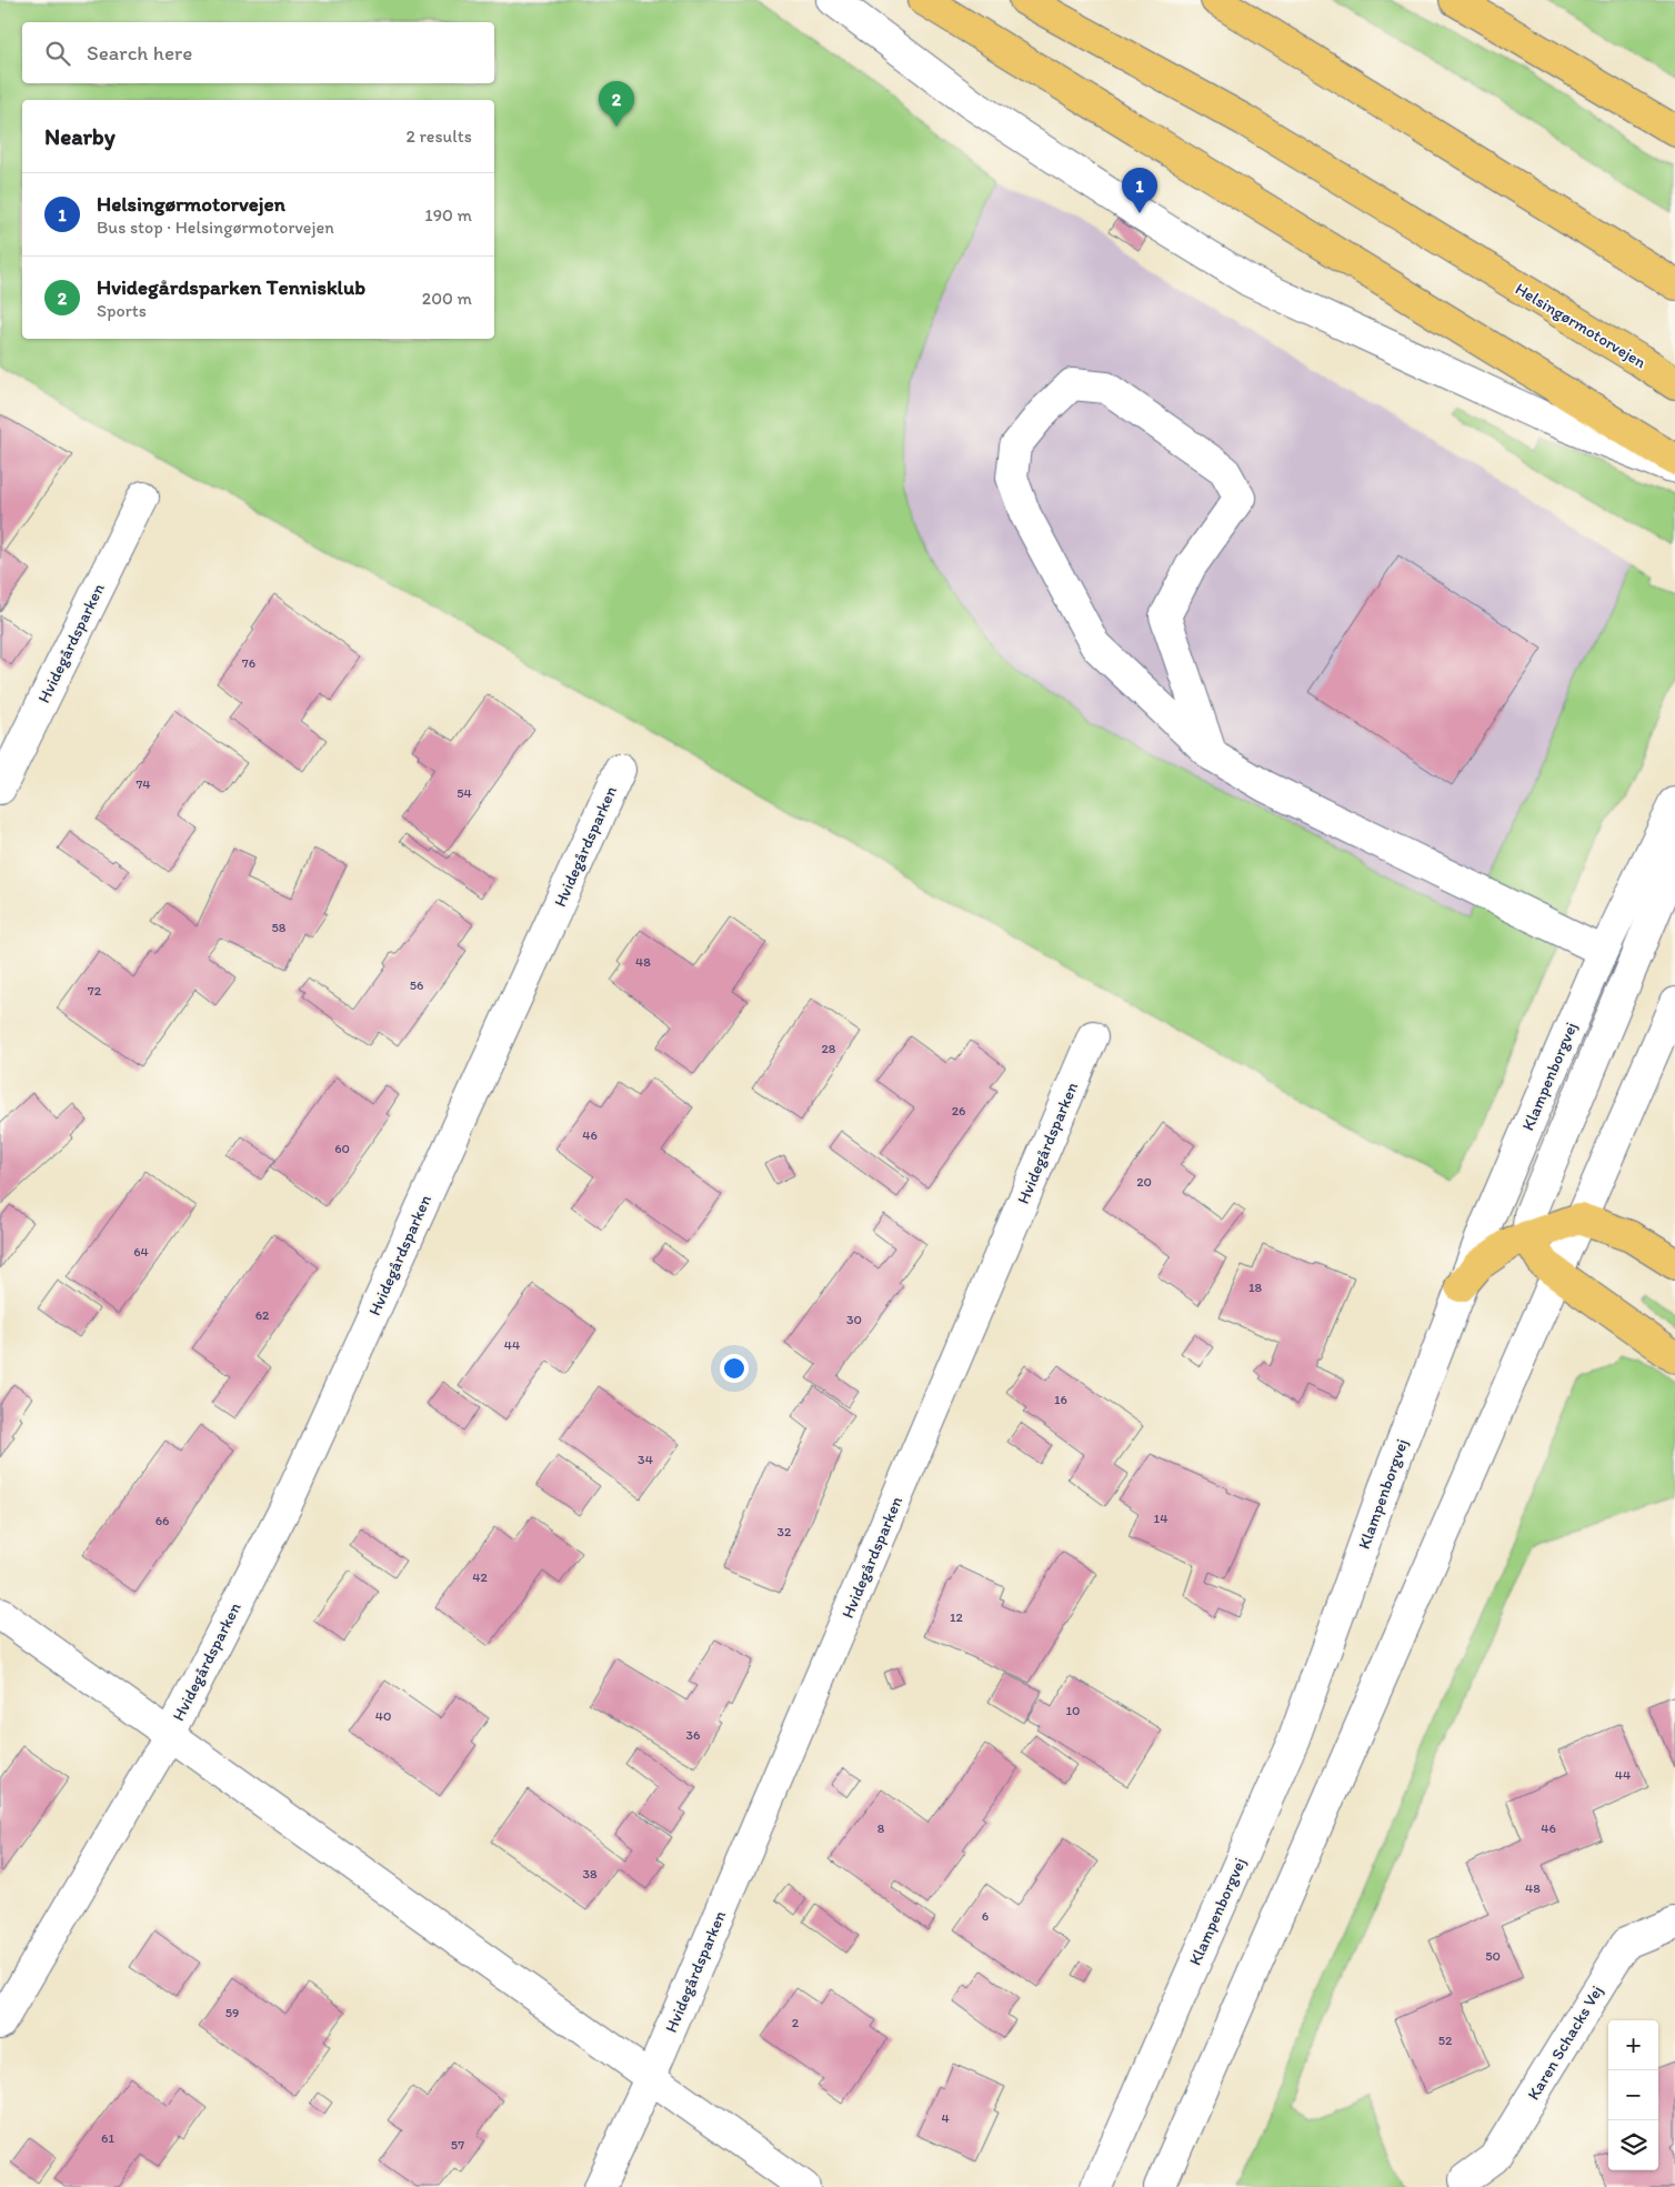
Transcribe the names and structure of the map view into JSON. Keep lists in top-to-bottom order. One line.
{"streets":{"highway":["Helsingørmotorvejen"],"street":["Hvidegårdsparken","Klampenborgvej","Karen Schacks Vej"]},"house_numbers":["76","74","54","58","48","56","72","28","26","46","60","20","64","18","62","30","44","16","34","14","66","32","42","12","10","40","36","44","8","46","38","48","6","50","59","2","52","4","61","57"],"page":{"search":"Search here","pins":["2","1"],"heading":["Nearby","2 results"],"list":[{"mark":"1","name":"Helsingørmotorvejen","note":"Bus stop · Helsingørmotorvejen","value":"190 m"},{"mark":"2","name":"Hvidegårdsparken Tennisklub","note":"Sports","value":"200 m"}],"map_buttons":["+","−"]}}
